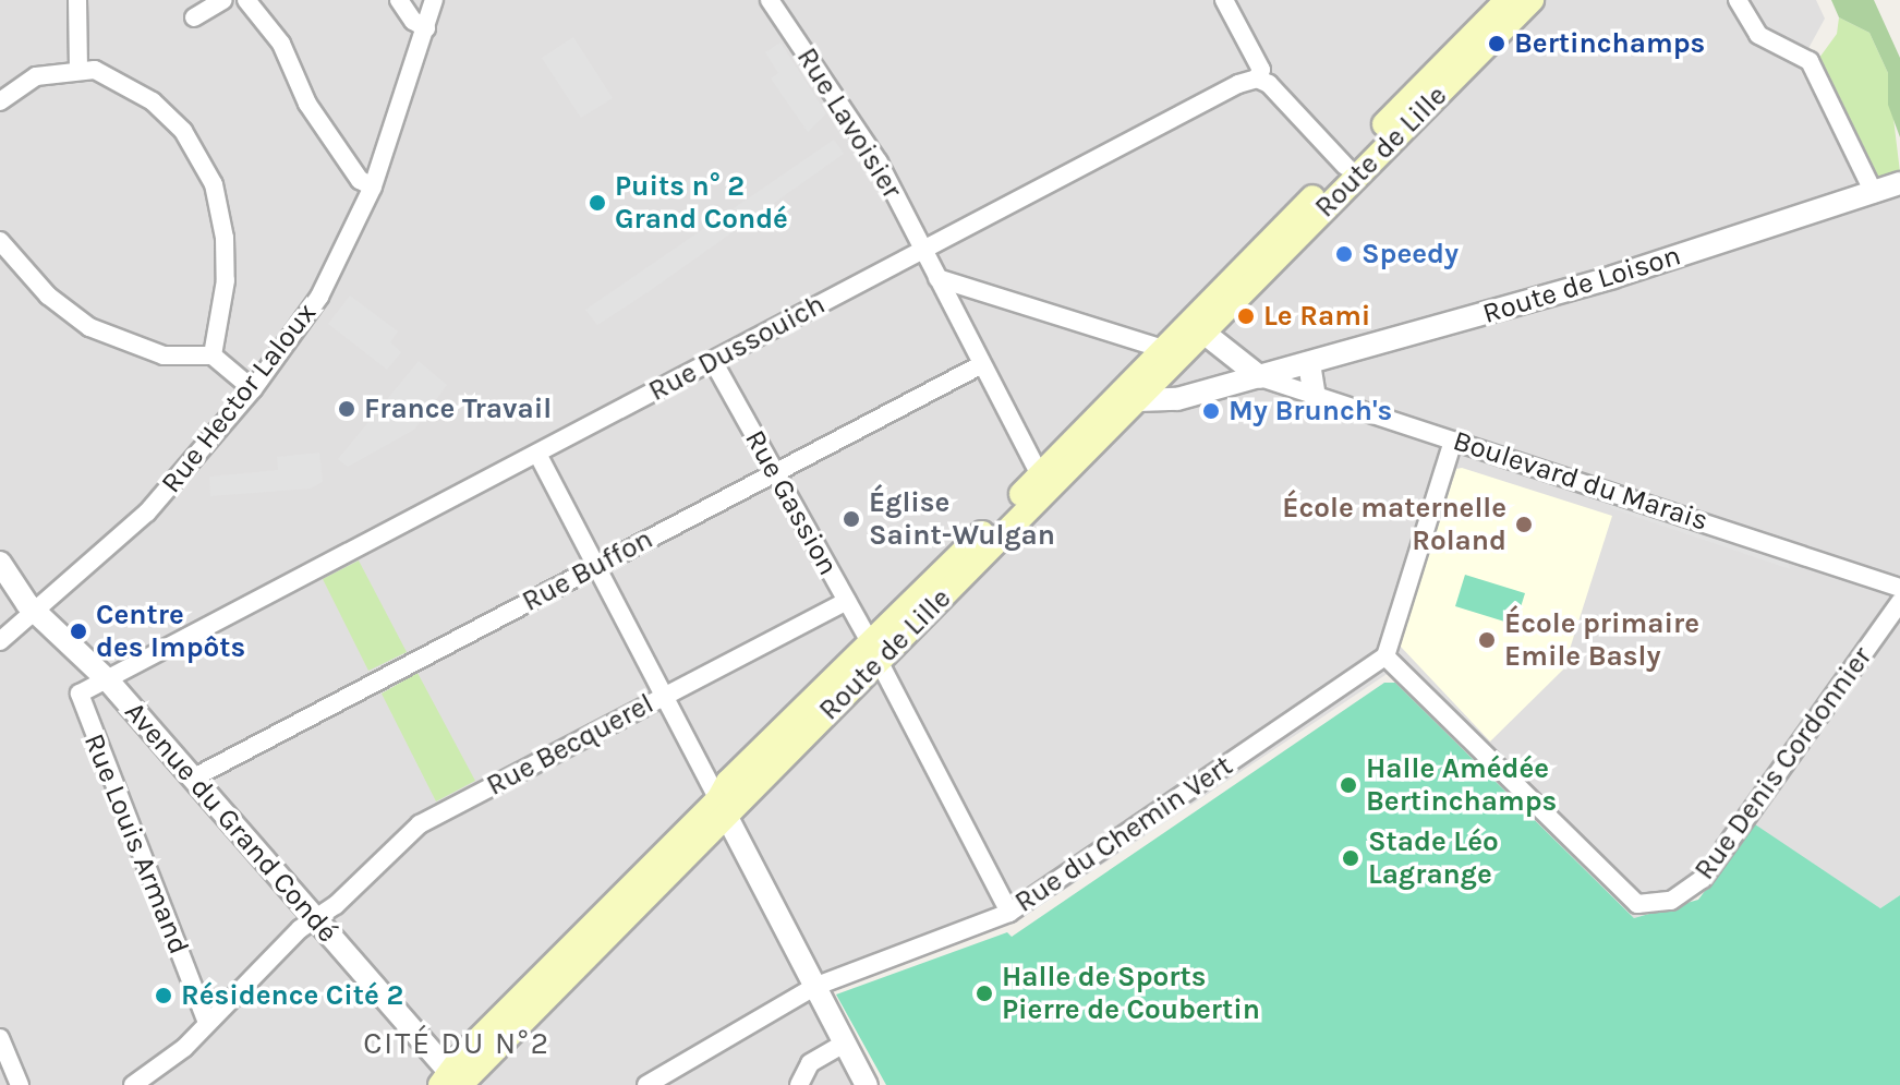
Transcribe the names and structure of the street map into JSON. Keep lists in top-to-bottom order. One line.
{"streets":{"main road":["Route de Lille"],"street":["Rue Lavoisier","Route de Loison","Rue Dussouich","Rue Hector Laloux","Boulevard du Marais","Rue Gassion","Rue Buffon","Rue Becquerel","Rue Denis Cordonnier","Avenue du Grand Condé","Rue du Chemin Vert","Rue Louis Armand"]},"crossings":[["Rue Lavoisier","Route de Lille"],["Rue Lavoisier","Rue Dussouich"],["Rue Lavoisier","Rue Buffon"],["Route de Lille","Route de Loison"],["Route de Lille","Rue Gassion"],["Route de Lille","Avenue du Grand Condé"],["Route de Loison","Boulevard du Marais"],["Rue Dussouich","Rue Gassion"],["Rue Dussouich","Avenue du Grand Condé"],["Rue Dussouich","Rue Louis Armand"],["Rue Hector Laloux","Avenue du Grand Condé"],["Rue Gassion","Rue Buffon"],["Rue Gassion","Rue Becquerel"],["Rue Gassion","Rue du Chemin Vert"],["Rue Buffon","Avenue du Grand Condé"],["Rue Becquerel","Avenue du Grand Condé"],["Rue Becquerel","Rue Louis Armand"],["Rue Denis Cordonnier","Rue du Chemin Vert"],["Avenue du Grand Condé","Rue Louis Armand"]],"districts":["CITÉ DU N°2"],"places":["Bertinchamps","Puits n° 2 Grand Condé","Speedy","Le Rami","France Travail","My Brunch's","Église Saint-Wulgan","École maternelle Roland","Centre des Impôts","École primaire Emile Basly","Halle Amédée Bertinchamps","Stade Léo Lagrange","Halle de Sports Pierre de Coubertin","Résidence Cité 2"]}
